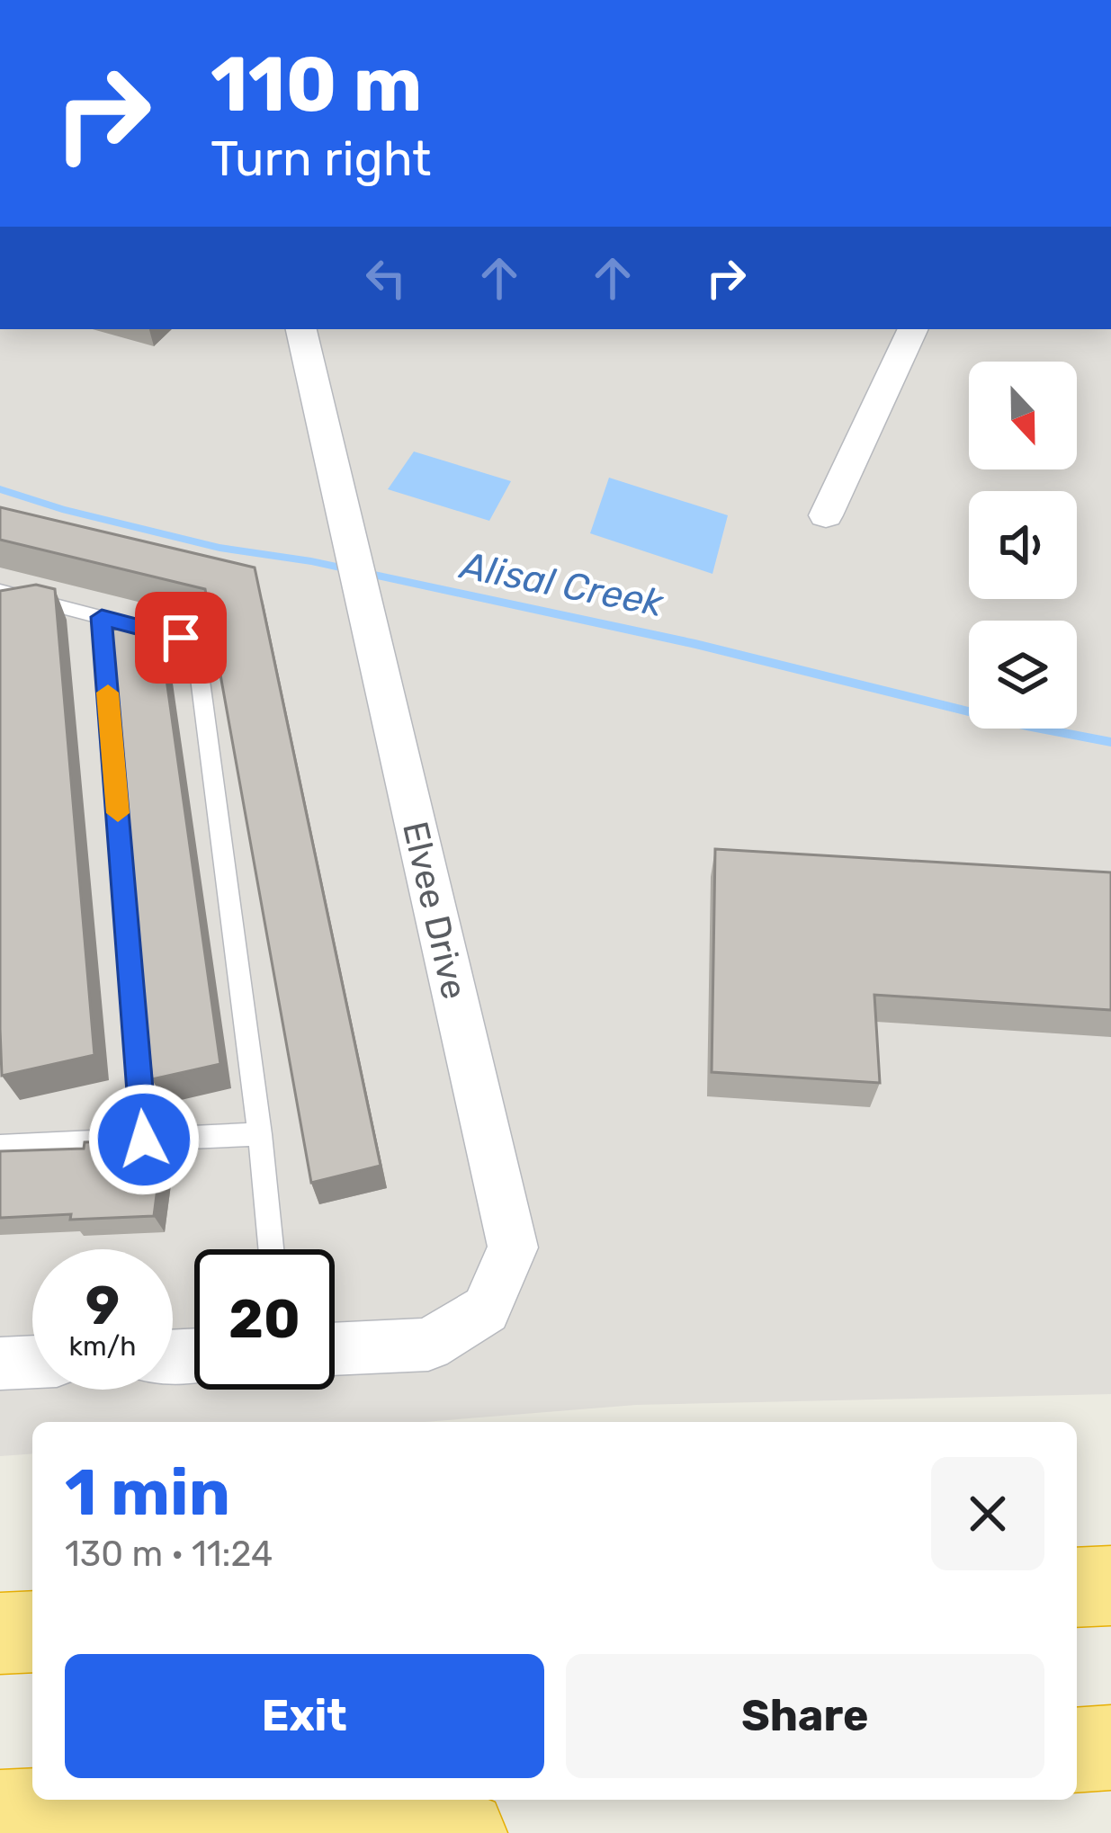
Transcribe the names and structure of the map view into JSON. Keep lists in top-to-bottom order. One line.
{"streets":{"street":["Elvee Drive"]},"water":["Alisal Creek"],"north":"bottom","page":{"turn":["110 m","Turn right"],"speed":"9 km/h","limit":"20","heading":["1 min","130 m · 11:24"],"buttons":["Exit","Share"]}}
